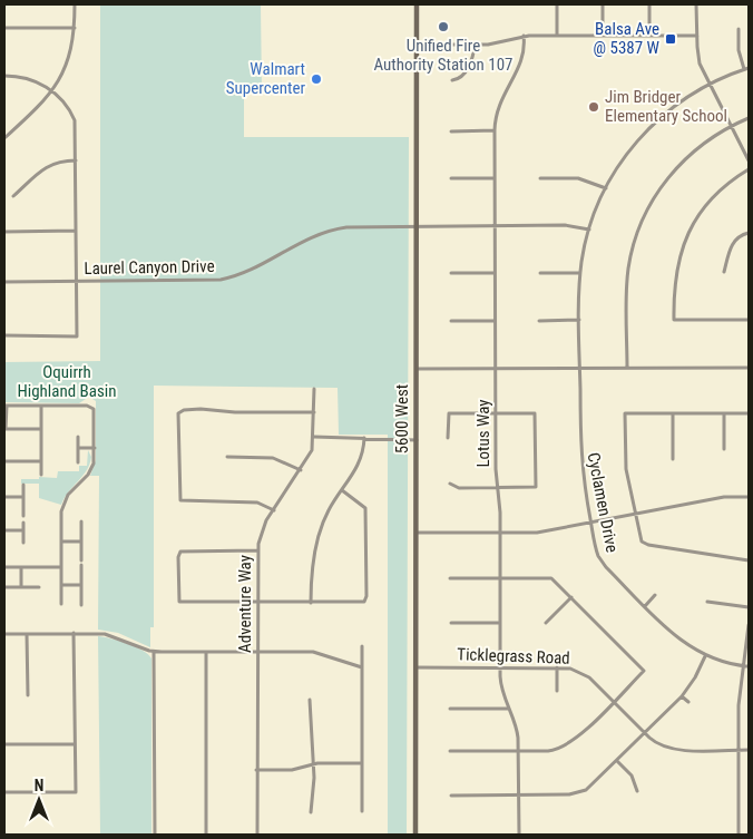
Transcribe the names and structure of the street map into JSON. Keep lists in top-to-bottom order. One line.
{"streets":{"main road":["5600 West"],"street":["Laurel Canyon Drive","Lotus Way","Cyclamen Drive","Adventure Way","Ticklegrass Road"]},"crossings":[["Laurel Canyon Drive","5600 West"],["Laurel Canyon Drive","Lotus Way"],["Laurel Canyon Drive","Cyclamen Drive"],["5600 West","Ticklegrass Road"],["Lotus Way","Ticklegrass Road"]],"parks":["Oquirrh Highland Basin"],"places":{"other":["Unified Fire Authority Station 107","Walmart Supercenter","Jim Bridger Elementary School"],"transit":["Balsa Ave @ 5387 W"]},"north":"top"}
